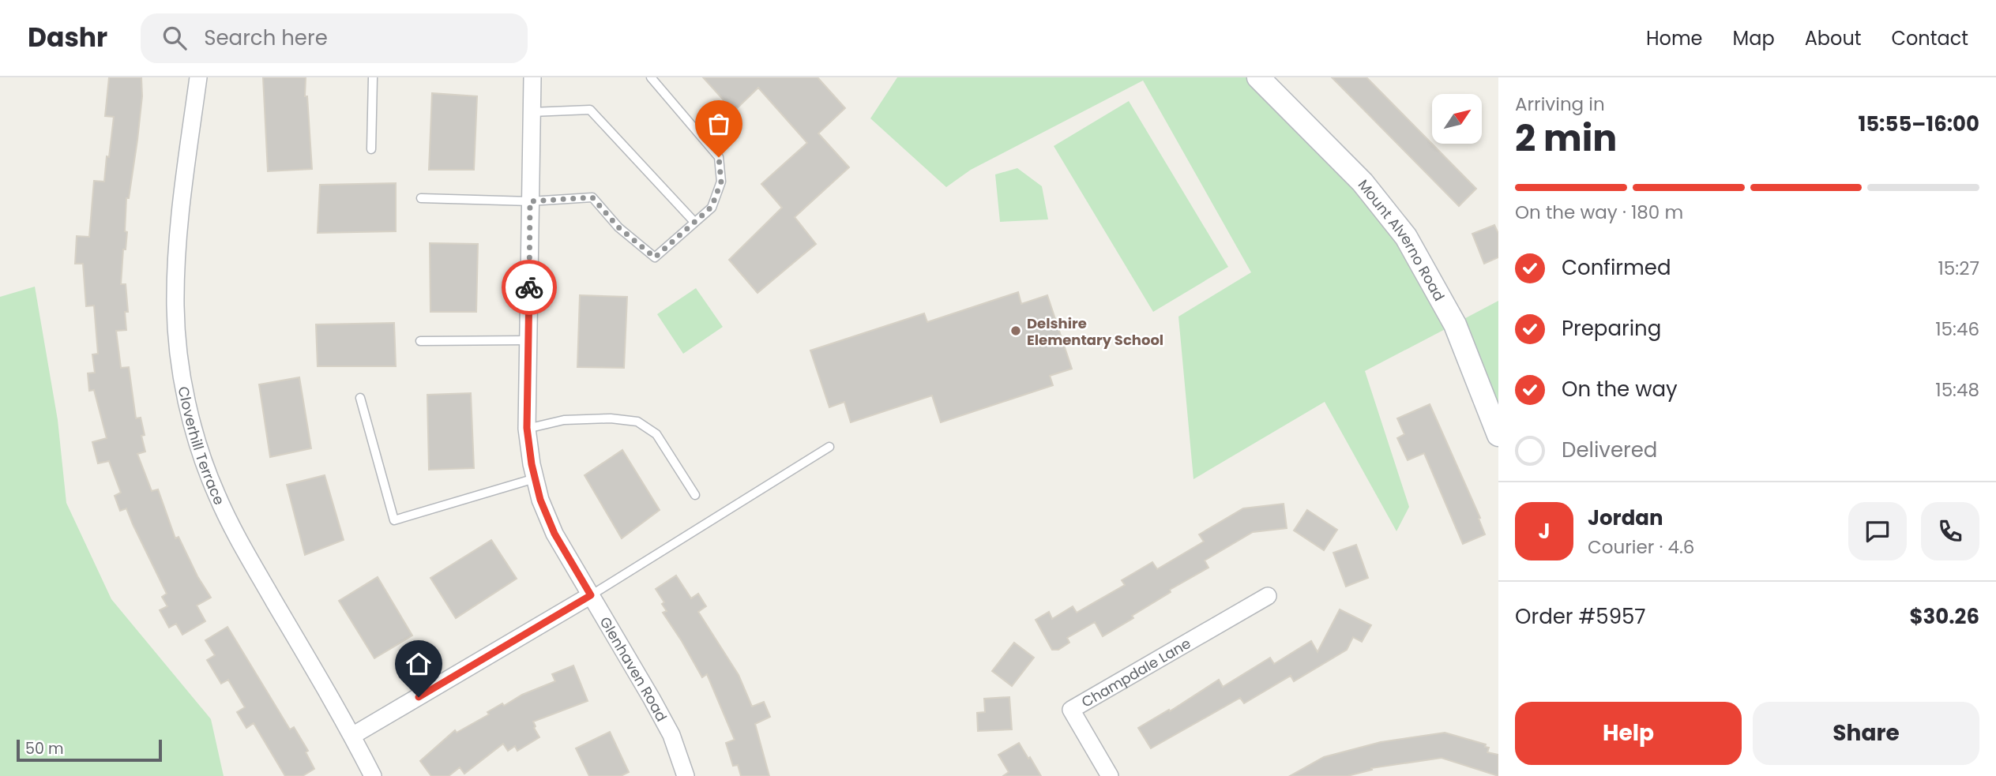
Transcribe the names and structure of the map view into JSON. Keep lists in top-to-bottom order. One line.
{"streets":{"street":["Mount Alverno Road","Cloverhill Terrace","Glenhaven Road","Champdale Lane"]},"places":["Delshire Elementary School"],"scale_bar":"50 m","north":"top right","page":{"header":"Dashr","search":"Search here","nav":["Home","Map","About","Contact"],"heading":["2 min","Arriving in","15:55–16:00"],"panel":["Jordan","Courier · 4.6","Order #5957","$30.26"],"bar":"On the way · 180 m","list":[["Confirmed","15:27"],["Preparing","15:46"],["On the way","15:48"],"Delivered"],"round":"J","buttons":["Help","Share"],"scale":"50 m"}}
